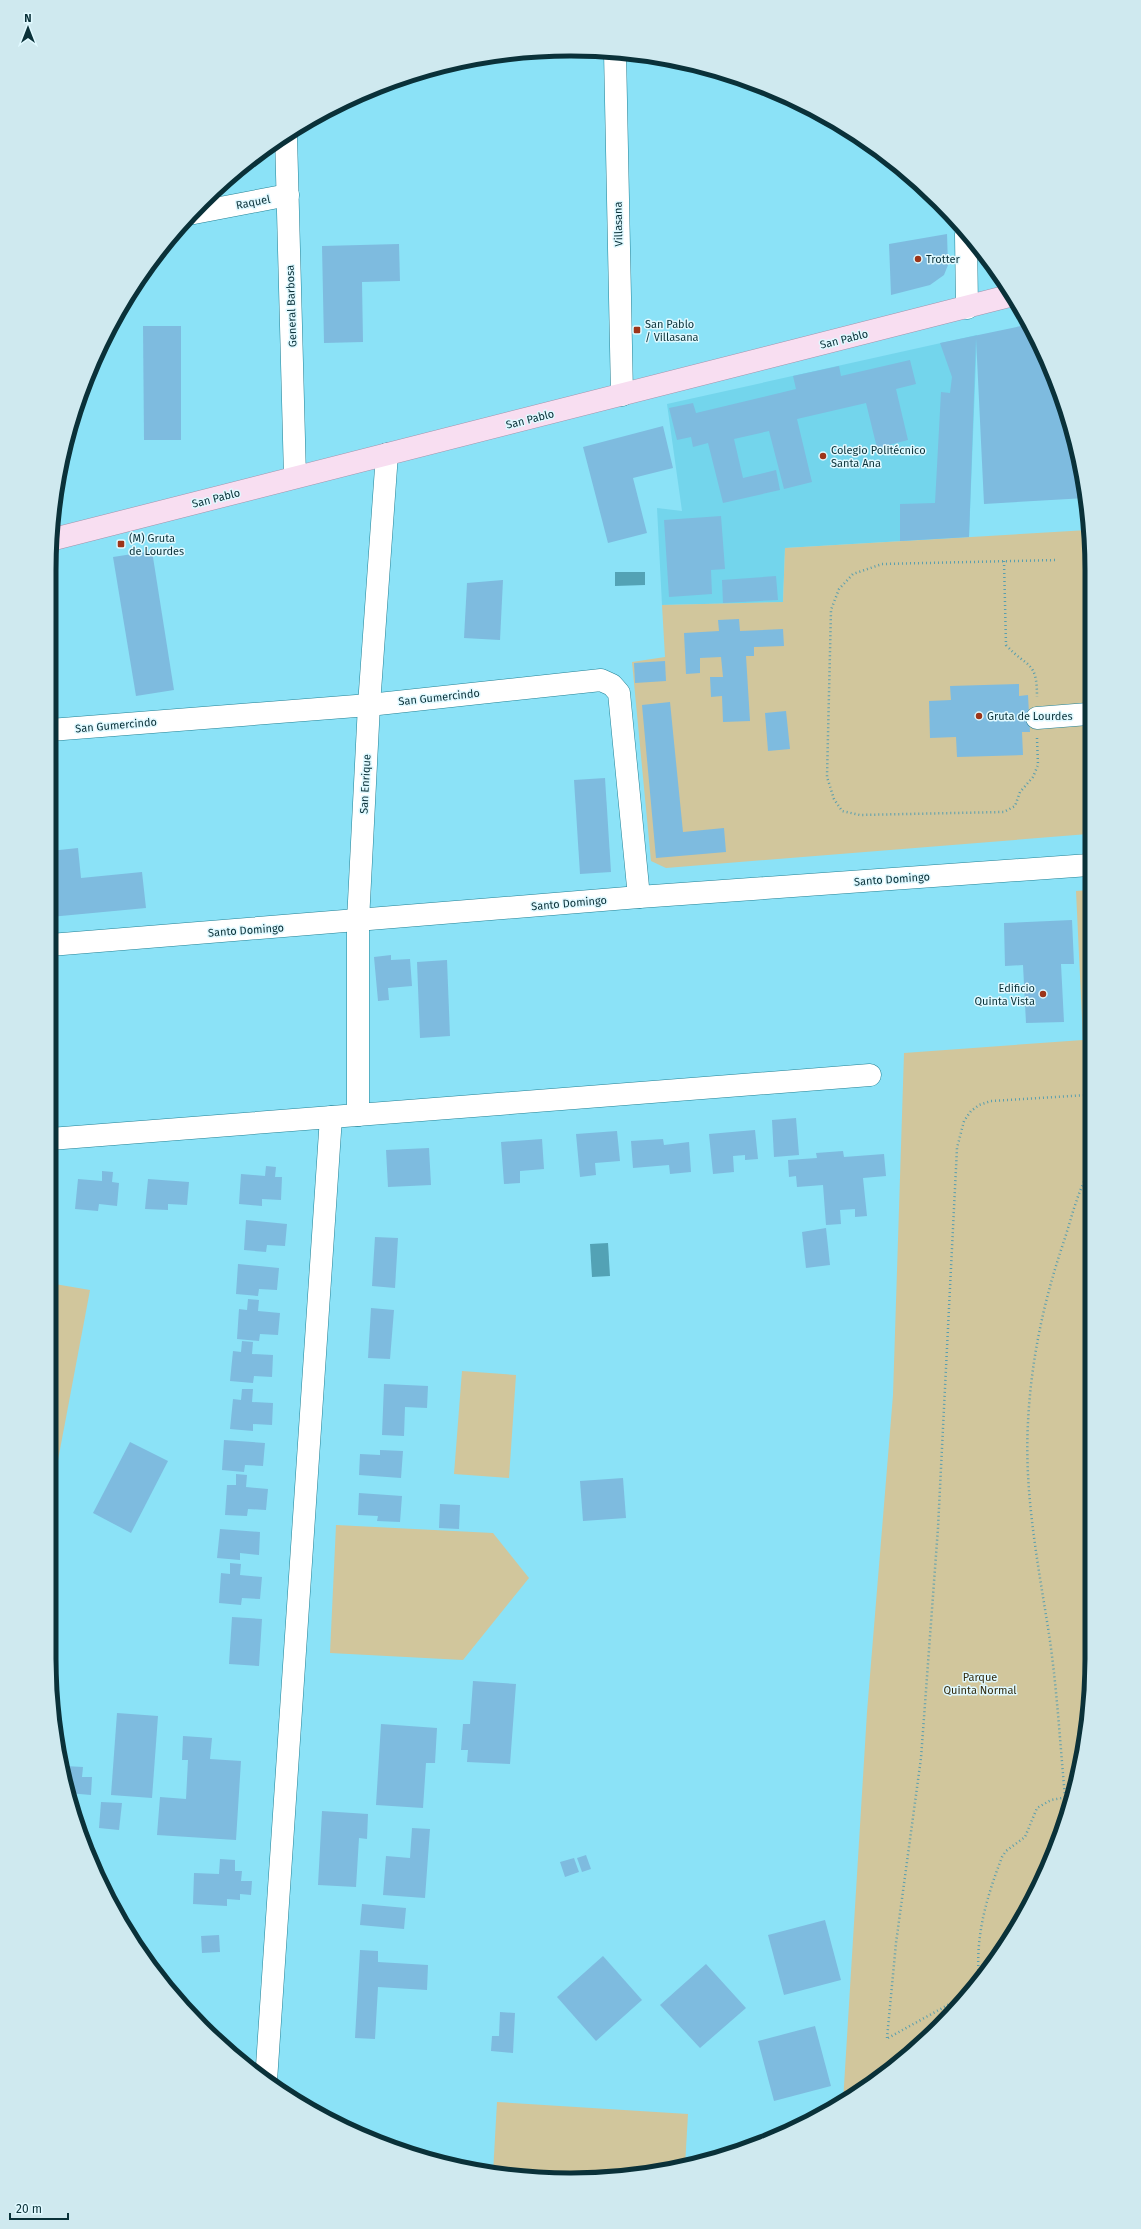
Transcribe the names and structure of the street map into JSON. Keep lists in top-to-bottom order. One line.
{"streets":{"main road":["San Pablo"],"street":["Raquel","Villasana","General Barbosa","San Gumercindo","San Enrique","Santo Domingo"]},"crossings":[["Raquel","General Barbosa"],["Villasana","San Pablo"],["General Barbosa","San Pablo"],["San Pablo","San Enrique"],["San Gumercindo","San Enrique"],["San Gumercindo","Santo Domingo"],["San Enrique","Santo Domingo"]],"parks":["Parque Quinta Normal"],"places":{"other":["Trotter","Colegio Politécnico Santa Ana","Gruta de Lourdes","Edificio Quinta Vista"],"transit":["San Pablo / Villasana","(M) Gruta de Lourdes"]},"scale_bar":"20 m","north":"top"}
